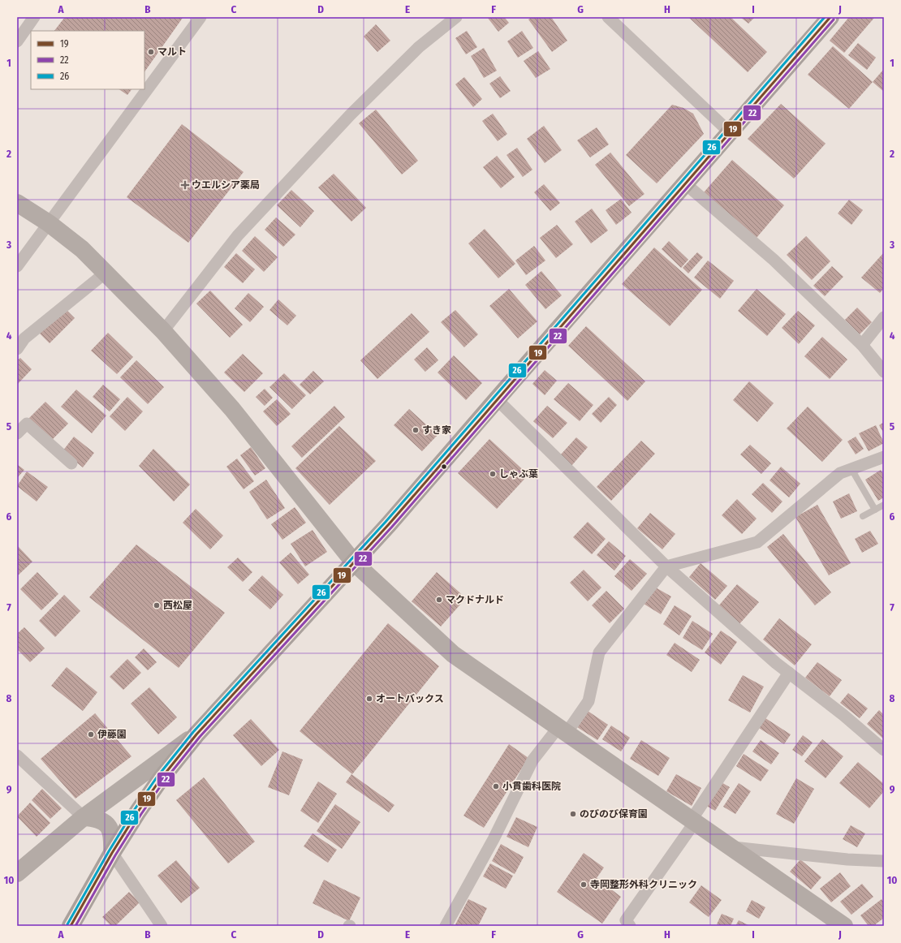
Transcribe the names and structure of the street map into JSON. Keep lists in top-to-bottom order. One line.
{"places":{"other":["マルト","すき家","しゃぶ葉","マクドナルド","西松屋","オートバックス","伊藤園","小貫歯科医院","のびのび保育園","寺岡整形外科クリニック"],"health":["ウエルシア薬局"]},"lines":["transit line 19","transit line 26","transit line 22"],"legend":["19","22","26"],"grid":{"columns":["A","B","C","D","E","F","G","H","I","J"],"rows":["1","2","3","4","5","6","7","8","9","10"]}}
